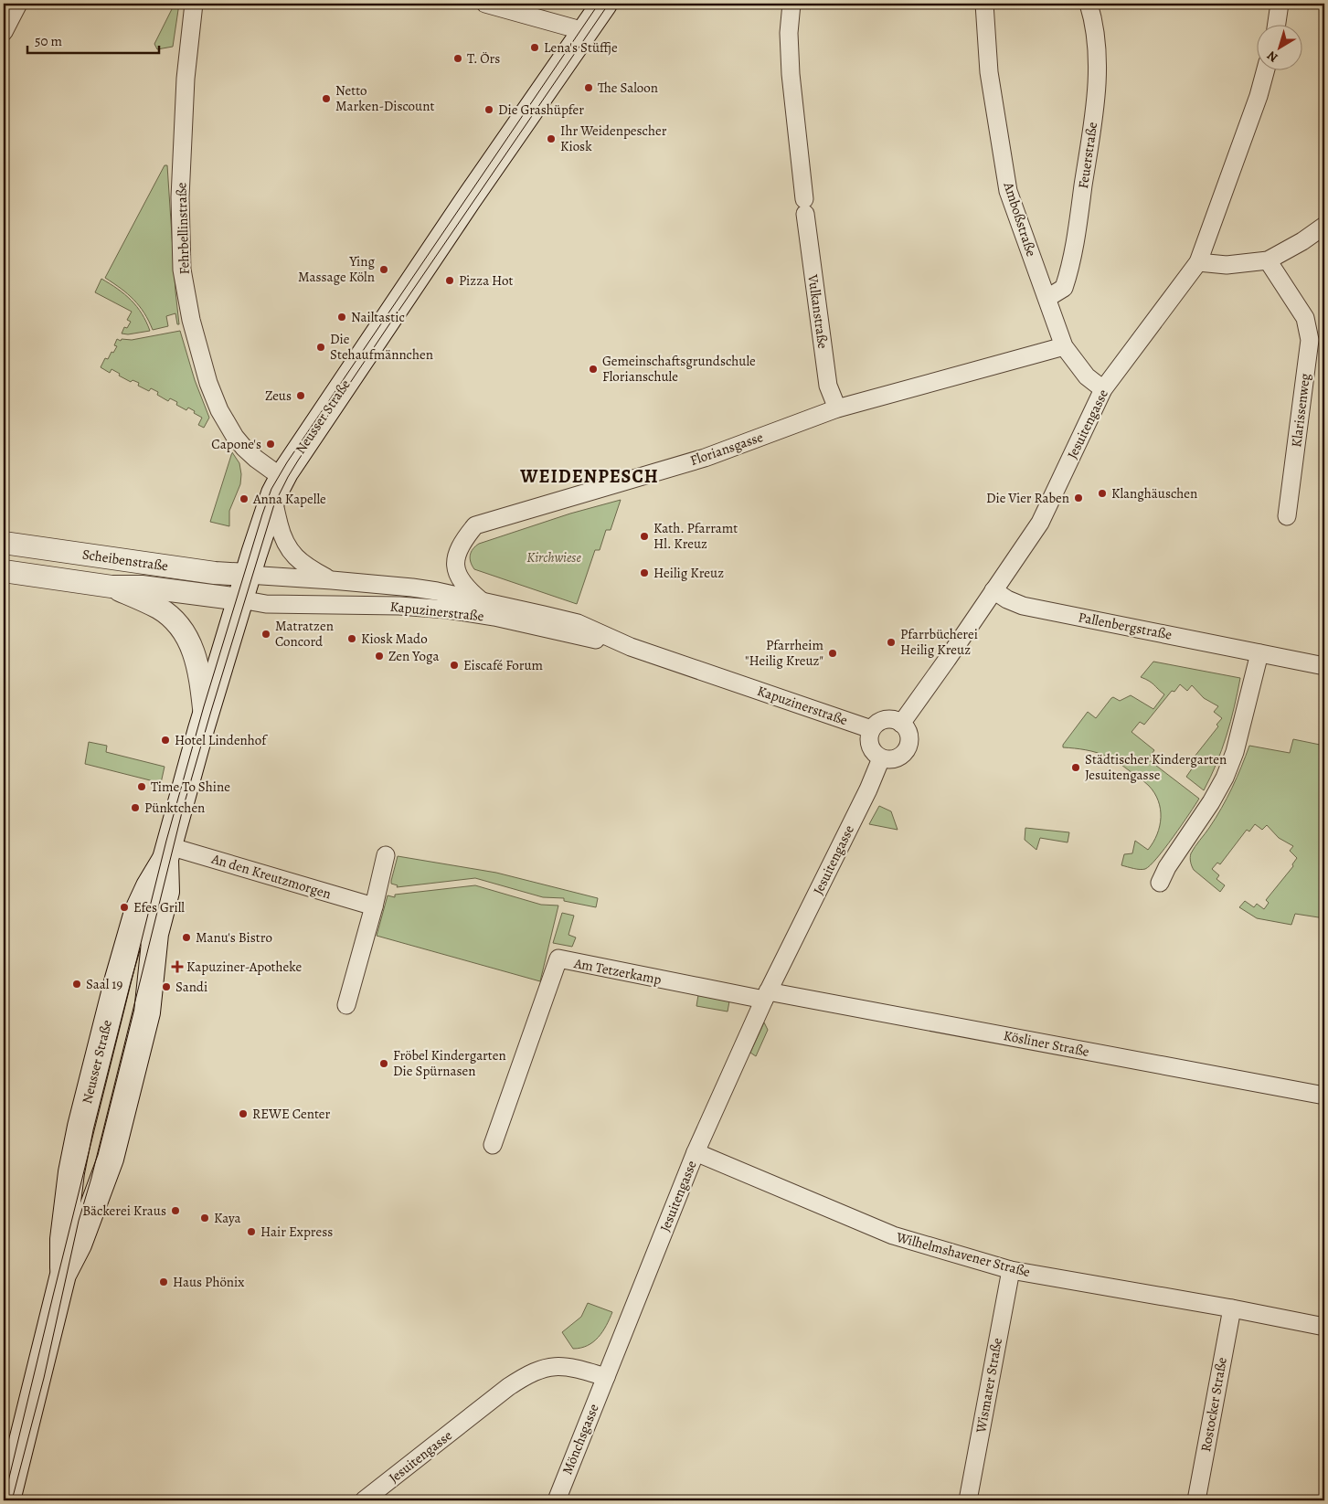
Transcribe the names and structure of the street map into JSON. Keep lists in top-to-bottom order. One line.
{"streets":{"main road":["Neusser Straße"],"street":["Feuerstraße","Amboßstraße","Fehrbellinstraße","Vulkanstraße","Klarissenweg","Jesuitengasse","Floriansgasse","Scheibenstraße","Kapuzinerstraße","Pallenbergstraße","An den Kreutzmorgen","Am Tetzerkamp","Kösliner Straße","Wilhelmshavener Straße","Wismarer Straße","Rostocker Straße","Mönchsgasse"]},"crossings":[["Feuerstraße","Amboßstraße"],["Amboßstraße","Jesuitengasse"],["Amboßstraße","Floriansgasse"],["Fehrbellinstraße","Neusser Straße"],["Fehrbellinstraße","Kapuzinerstraße"],["Vulkanstraße","Floriansgasse"],["Neusser Straße","Scheibenstraße"],["Neusser Straße","Kapuzinerstraße"],["Neusser Straße","An den Kreutzmorgen"],["Jesuitengasse","Kapuzinerstraße"],["Jesuitengasse","Pallenbergstraße"],["Jesuitengasse","Am Tetzerkamp"],["Jesuitengasse","Kösliner Straße"],["Jesuitengasse","Wilhelmshavener Straße"],["Jesuitengasse","Mönchsgasse"],["Floriansgasse","Kapuzinerstraße"],["Scheibenstraße","Kapuzinerstraße"],["Am Tetzerkamp","Kösliner Straße"],["Wilhelmshavener Straße","Wismarer Straße"],["Wilhelmshavener Straße","Rostocker Straße"]],"districts":["WEIDENPESCH"],"parks":["Kirchwiese"],"places":{"other":["Lena's Stüffje","T. Örs","The Saloon","Netto Marken-Discount","Die Grashüpfer","Ihr Weidenpescher Kiosk","Ying Massage Köln","Pizza Hot","Nailtastic","Die Stehaufmännchen","Gemeinschaftsgrundschule Florianschule","Zeus","Capone's","Klanghäuschen","Die Vier Raben","Anna Kapelle","Kath. Pfarramt Hl. Kreuz","Heilig Kreuz","Matratzen Concord","Kiosk Mado","Pfarrbücherei Heilig Kreuz","Pfarrheim \"Heilig Kreuz\"","Zen Yoga","Eiscafé Forum","Hotel Lindenhof","Städtischer Kindergarten Jesuitengasse","Time To Shine","Pünktchen","Efes Grill","Manu's Bistro","Saal 19","Sandi","Fröbel Kindergarten Die Spürnasen","REWE Center","Bäckerei Kraus","Kaya","Hair Express","Haus Phönix"],"health":["Kapuziner-Apotheke"]},"scale_bar":"50 m","north":"bottom left"}
